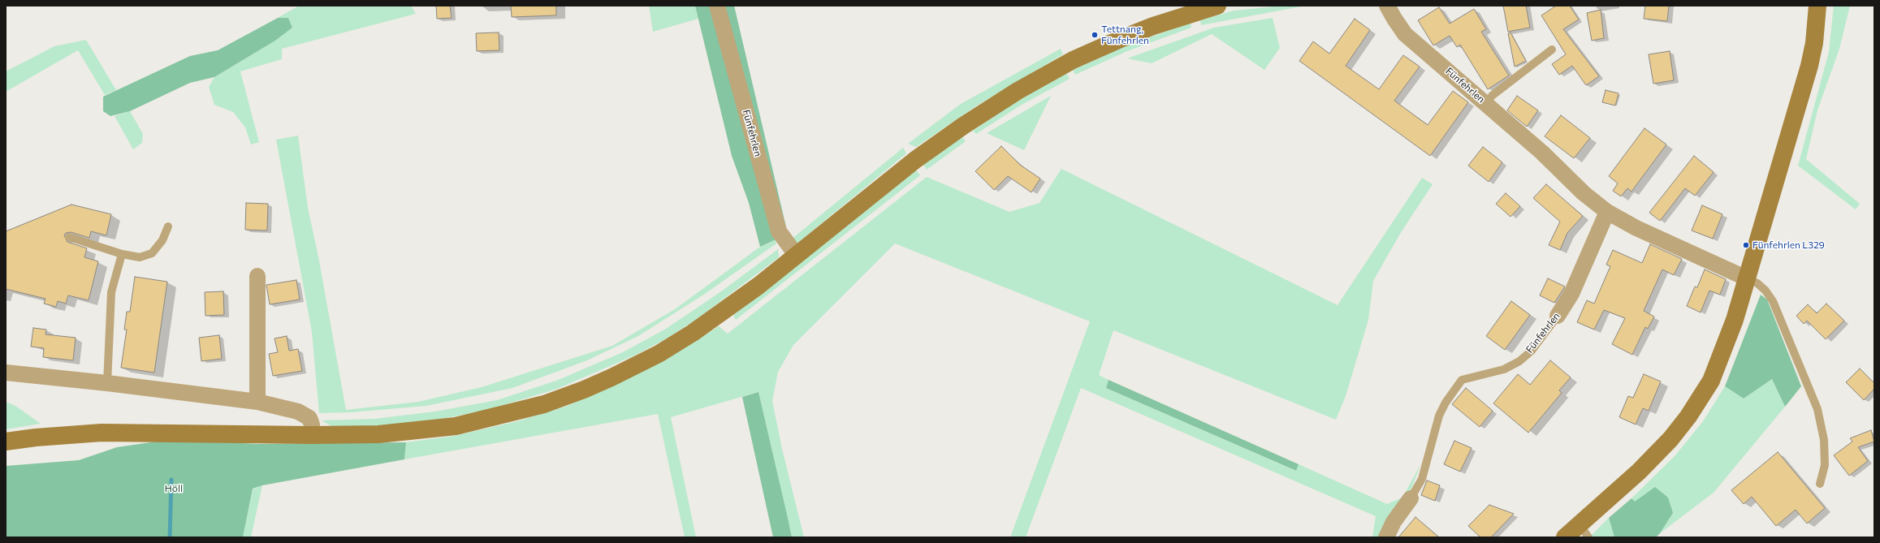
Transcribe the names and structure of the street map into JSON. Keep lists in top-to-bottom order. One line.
{"streets":{"street":["Fünfehrlen"]},"parks":["Höll"],"places":["Tettnang, Fünfehrlen","Fünfehrlen L329"]}
